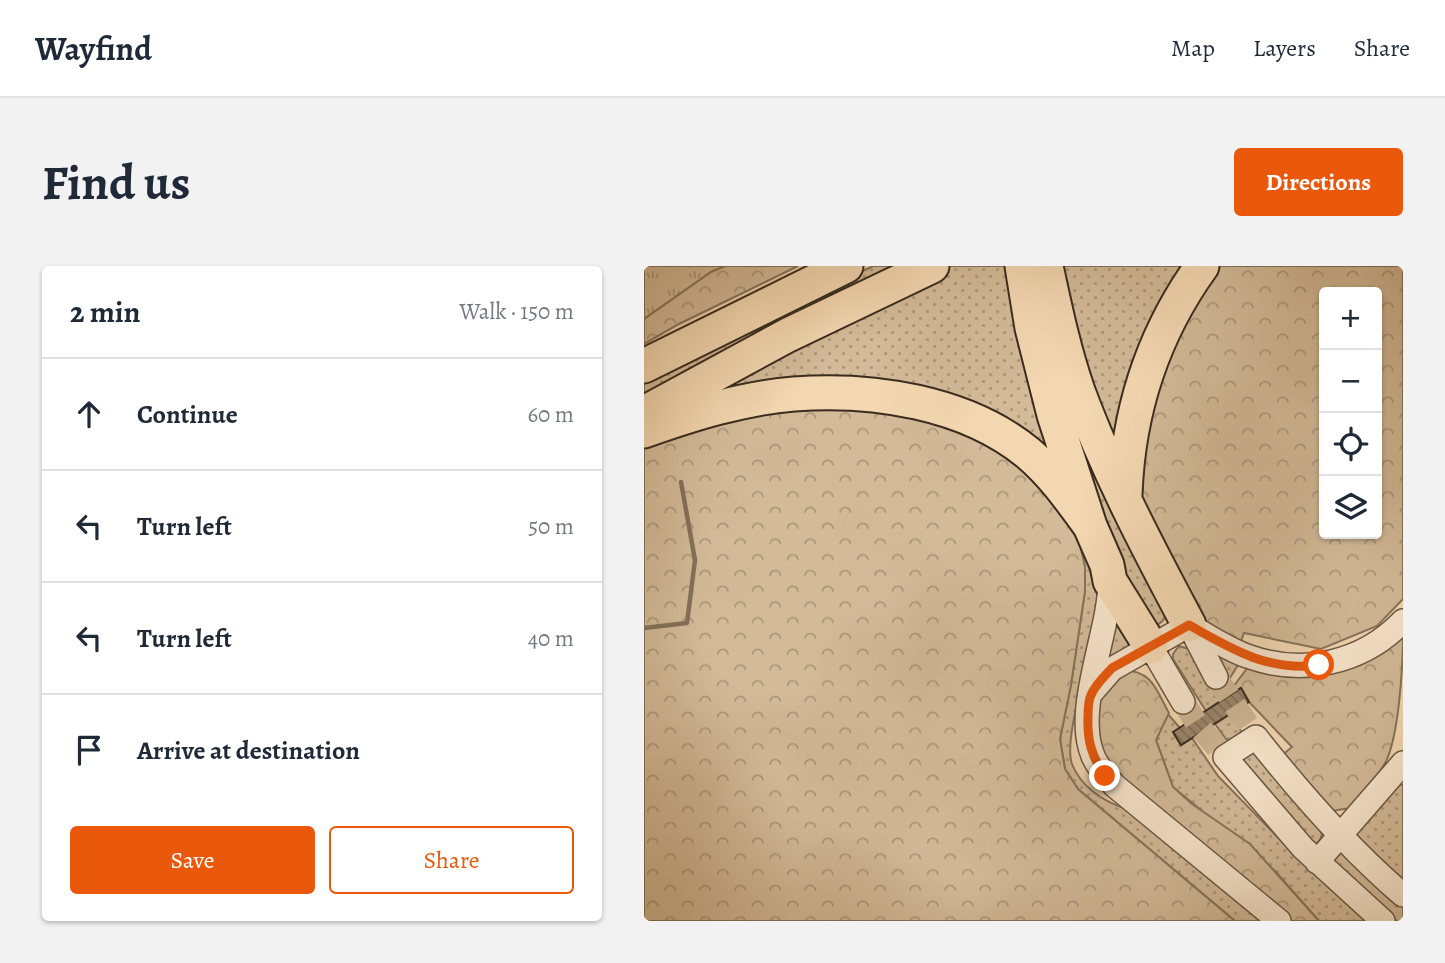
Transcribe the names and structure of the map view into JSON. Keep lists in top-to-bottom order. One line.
{"page":{"header":"Wayfind","nav":["Map","Layers","Share"],"buttons":["Directions",["Save","Share"]],"title":"Find us","heading":["2 min","Walk · 150 m"],"map_buttons":["+","−"],"list":[["Continue","60 m"],["Turn left","50 m"],["Turn left","40 m"],"Arrive at destination"]}}
